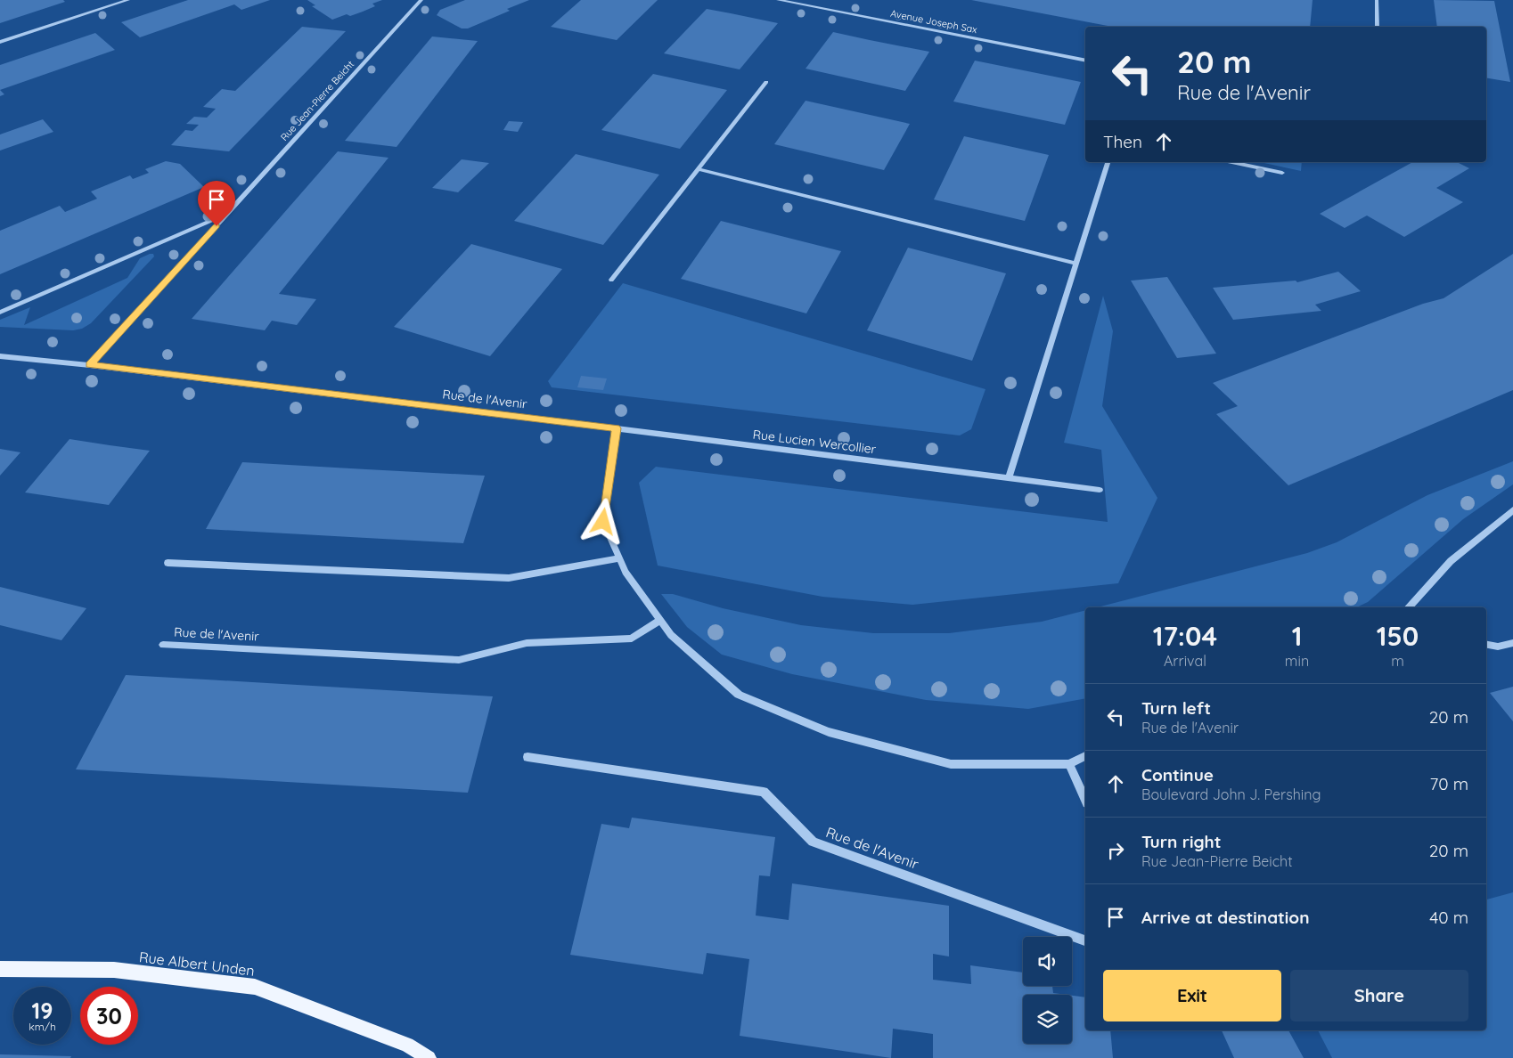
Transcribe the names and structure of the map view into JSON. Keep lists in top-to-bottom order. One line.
{"streets":{"main road":["Rue Albert Unden"],"street":["Avenue Joseph Sax","Rue Jean-Pierre Beicht","Rue de l'Avenir","Rue Lucien Wercollier"]},"crossings":[["Rue Jean-Pierre Beicht","Rue de l'Avenir"],["Rue de l'Avenir","Rue Lucien Wercollier"]],"page":{"turn":["20 m","Rue de l'Avenir"],"then":"Then","eta":["17:04","Arrival","1","min","150","m"],"list":[{"name":"Turn left","note":"Rue de l'Avenir","value":"20 m"},{"name":"Continue","note":"Boulevard John J. Pershing","value":"70 m"},{"name":"Turn right","note":"Rue Jean-Pierre Beicht","value":"20 m"},{"name":"Arrive at destination","value":"40 m"}],"buttons":["Exit","Share"],"speed":"19 km/h","limit":"30"}}
